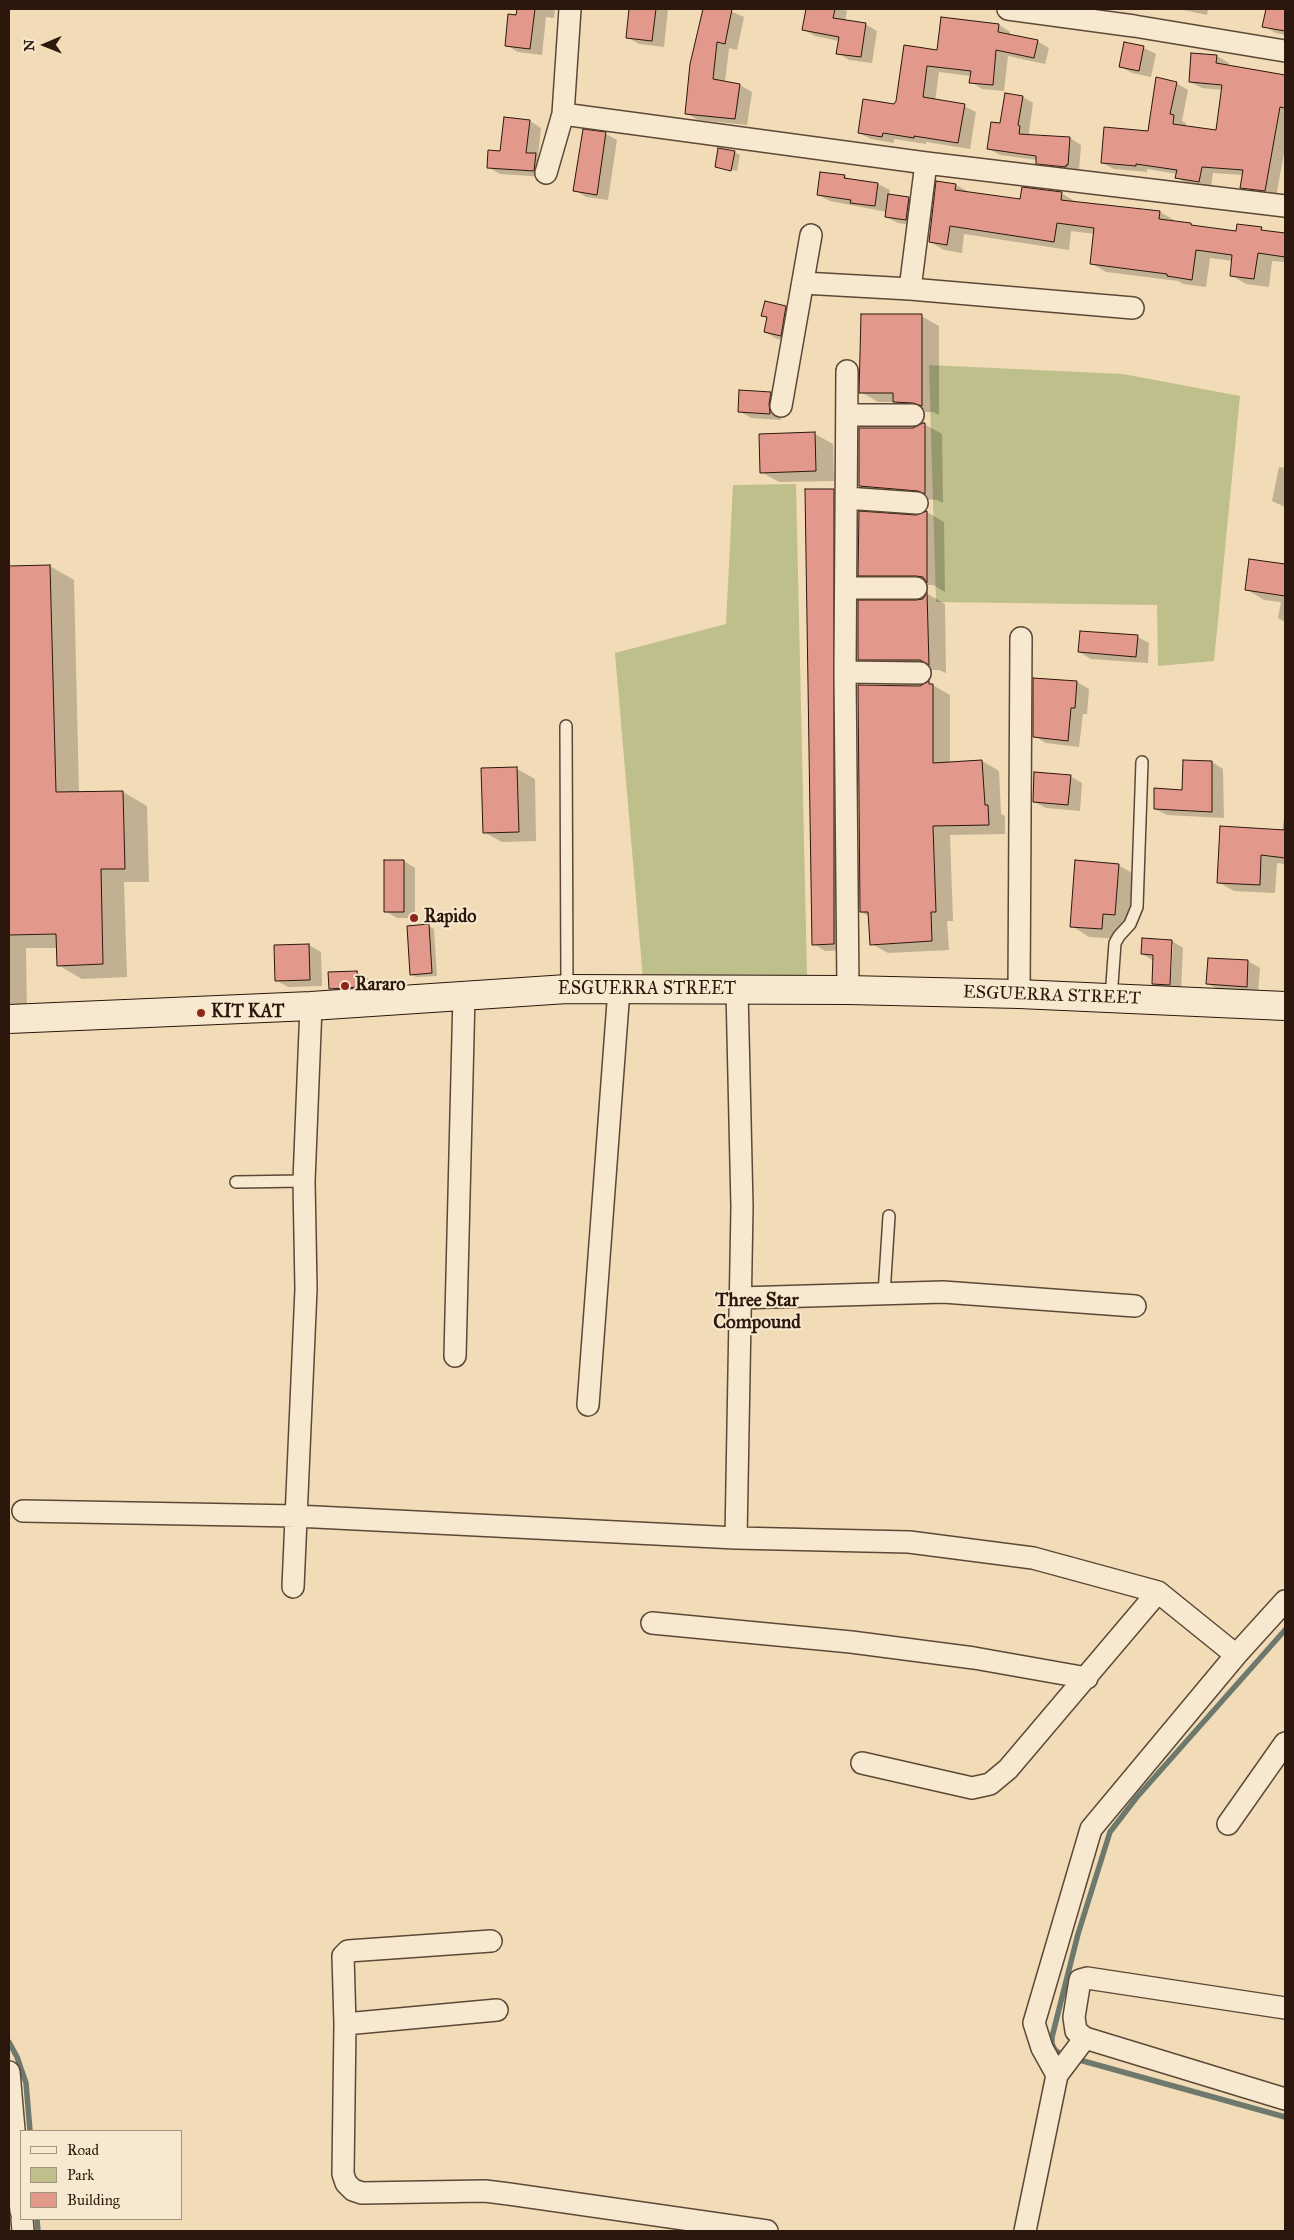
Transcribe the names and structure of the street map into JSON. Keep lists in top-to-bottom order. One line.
{"streets":{"main road":["ESGUERRA STREET"]},"districts":["Three Star Compound"],"places":["Rapido","Rararo","KIT KAT"],"legend":["Road","Park","Building"],"north":"left"}
